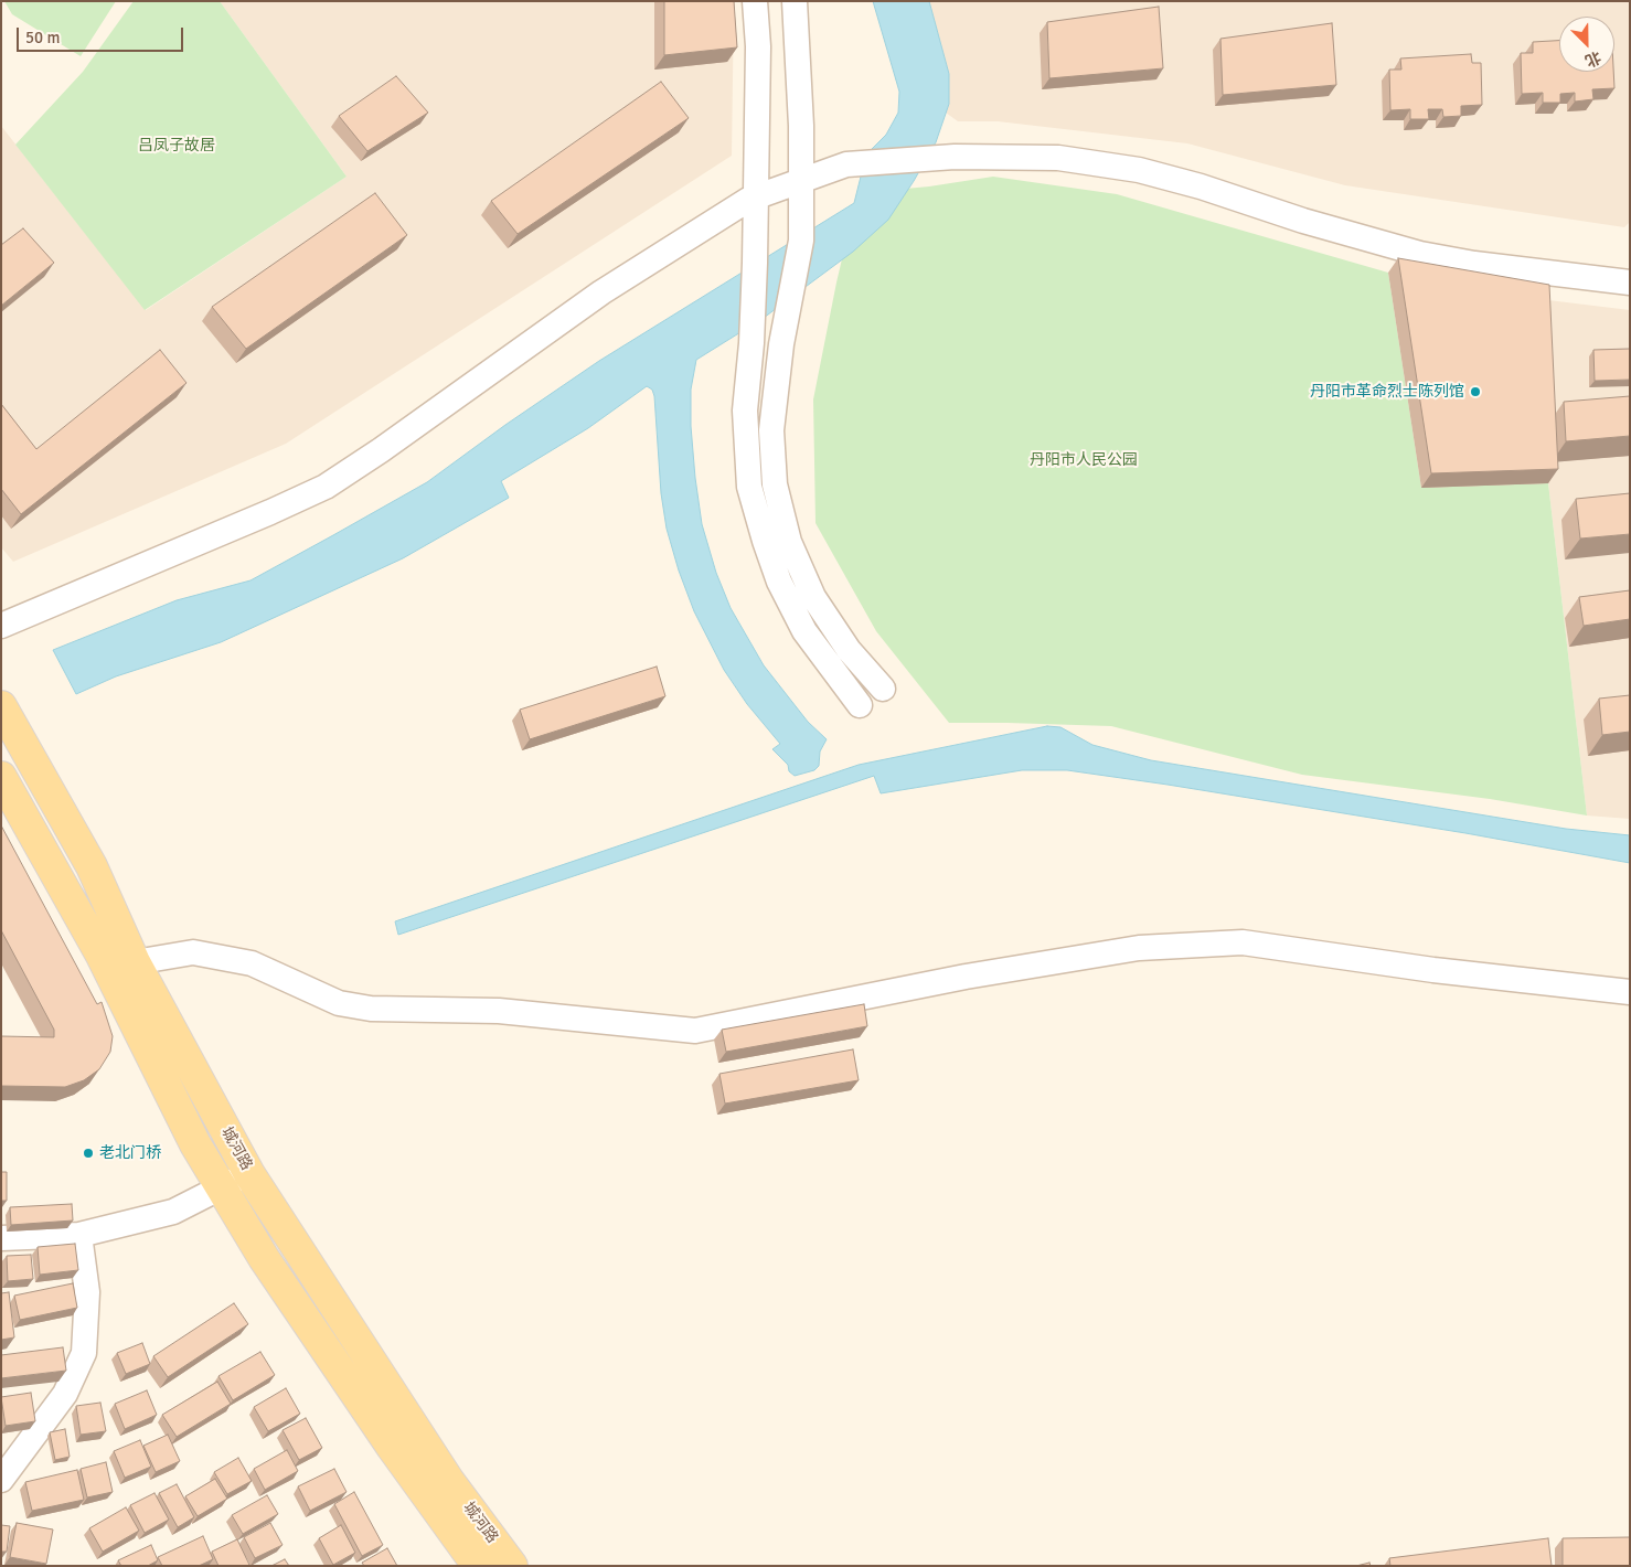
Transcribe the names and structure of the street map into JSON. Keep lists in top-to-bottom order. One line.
{"streets":{"main road":["城河路"]},"parks":["吕凤子故居","丹阳市人民公园"],"places":["丹阳市革命烈士陈列馆","老北门桥"],"scale_bar":"50 m","north":"bottom right"}
